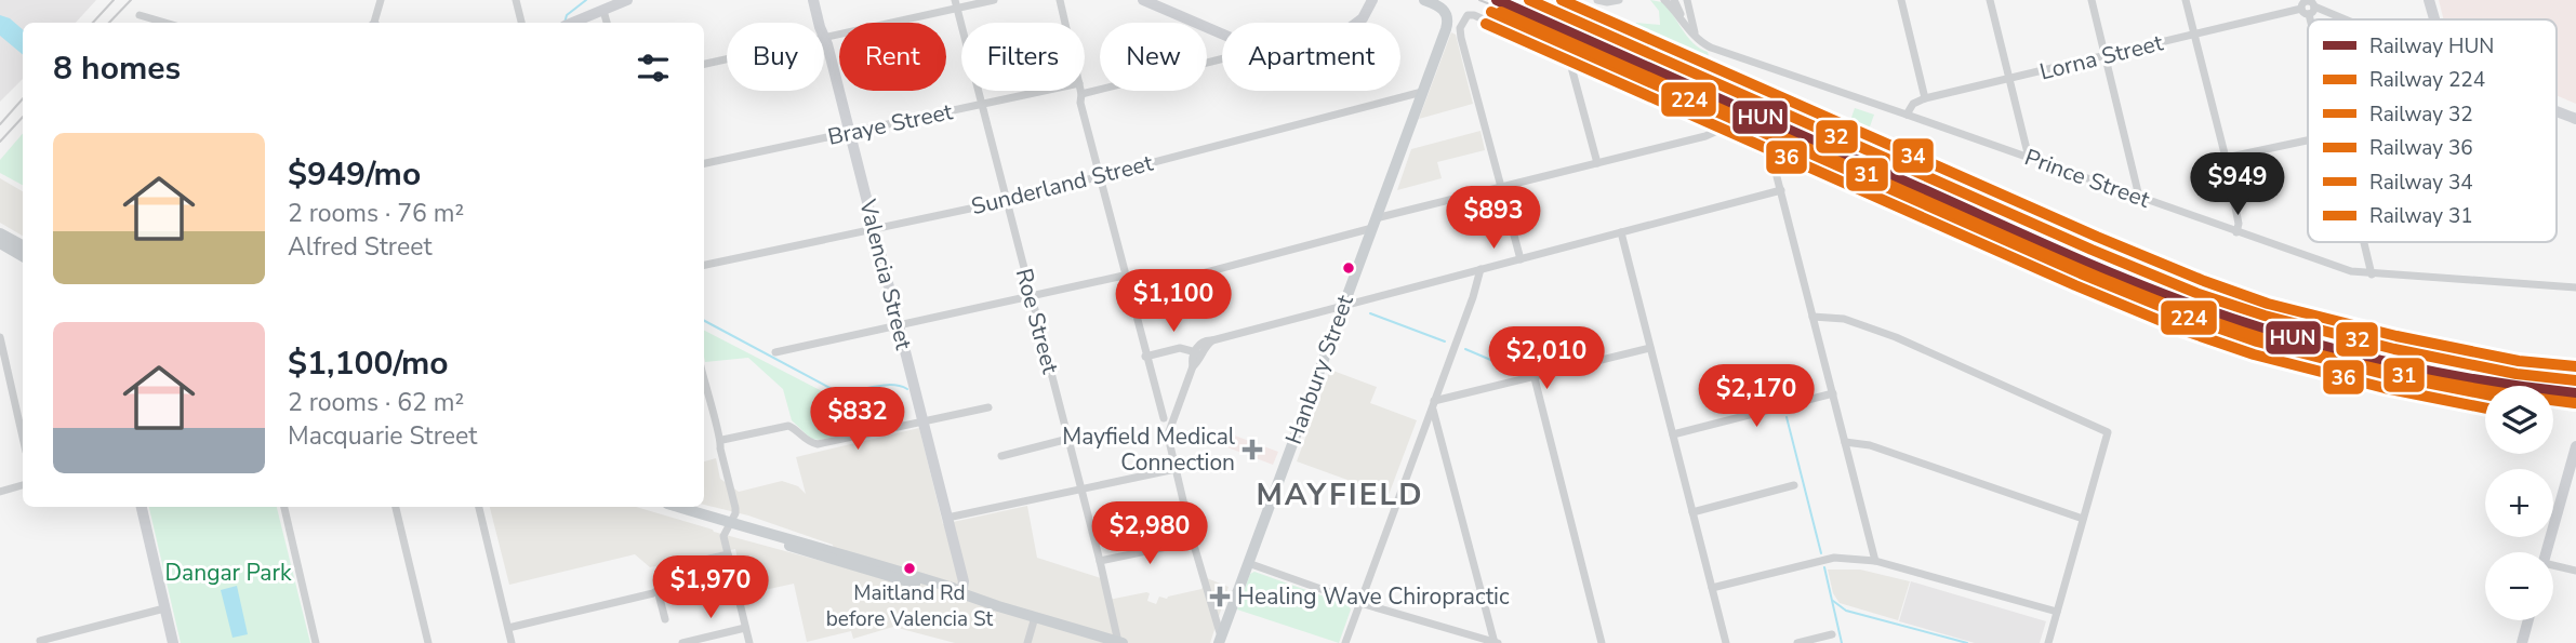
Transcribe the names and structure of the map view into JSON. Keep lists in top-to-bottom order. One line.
{"streets":{"main road":["Hanbury Street"],"street":["Lorna Street","Braye Street","Prince Street","Sunderland Street","Valencia Street","Roe Street"]},"crossings":[["Lorna Street","Prince Street"],["Braye Street","Valencia Street"],["Braye Street","Roe Street"],["Sunderland Street","Valencia Street"],["Sunderland Street","Roe Street"],["Sunderland Street","Hanbury Street"]],"districts":["MAYFIELD"],"parks":["Dangar Park"],"places":{"health":["Mayfield Medical Connection","Healing Wave Chiropractic"],"other":["Maitland Rd before Valencia St"]},"lines":["rail line HUN","rail line 32","rail line 34","rail line 224","rail line 31","rail line 36"],"legend":["Railway HUN","Railway 224","Railway 32","Railway 36","Railway 34","Railway 31"],"page":{"chip":["Buy","Rent","Filters","New","Apartment"],"heading":"8 homes","list":[{"name":"$949/mo","note":"2 rooms · 76 m² · Alfred Street"},{"name":"$1,100/mo","note":"2 rooms · 62 m² · Macquarie Street"}],"price":["$949","$893","$1,100","$2,010","$2,170","$832","$2,980","$1,970"],"map_buttons":["+","−"]}}
